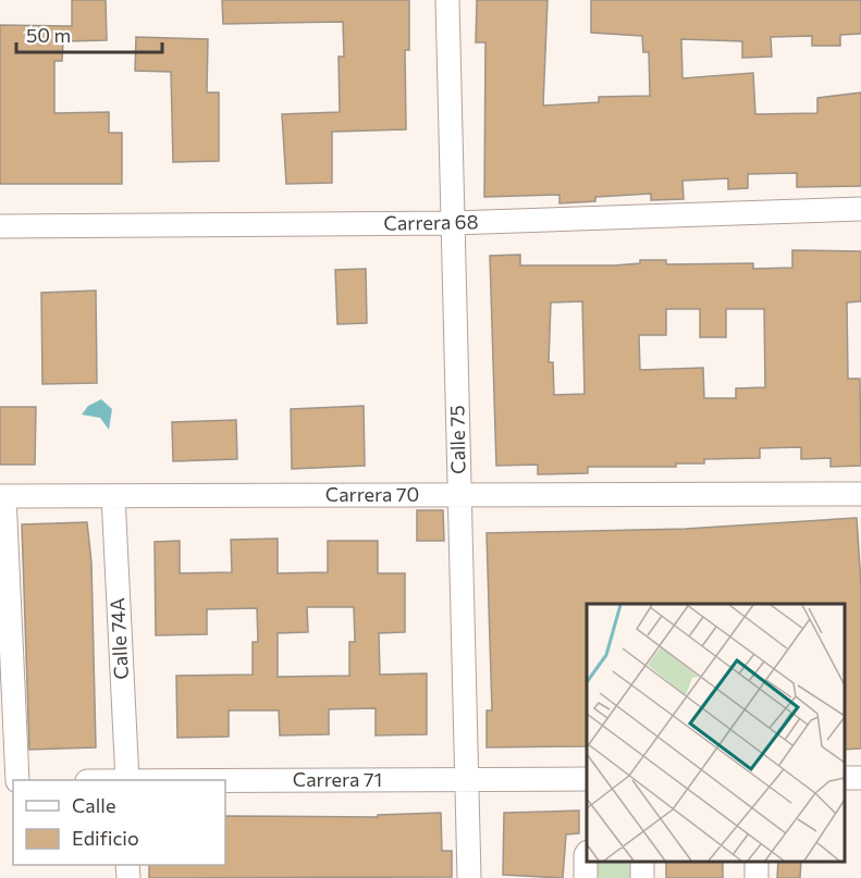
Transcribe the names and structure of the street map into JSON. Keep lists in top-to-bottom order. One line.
{"streets":{"street":["Carrera 68","Calle 75","Carrera 70","Calle 74A","Carrera 71"]},"crossings":[["Carrera 68","Calle 75"],["Calle 75","Carrera 70"],["Calle 75","Carrera 71"],["Carrera 70","Calle 74A"]],"legend":["Calle","Edificio"],"scale_bar":"50 m"}
